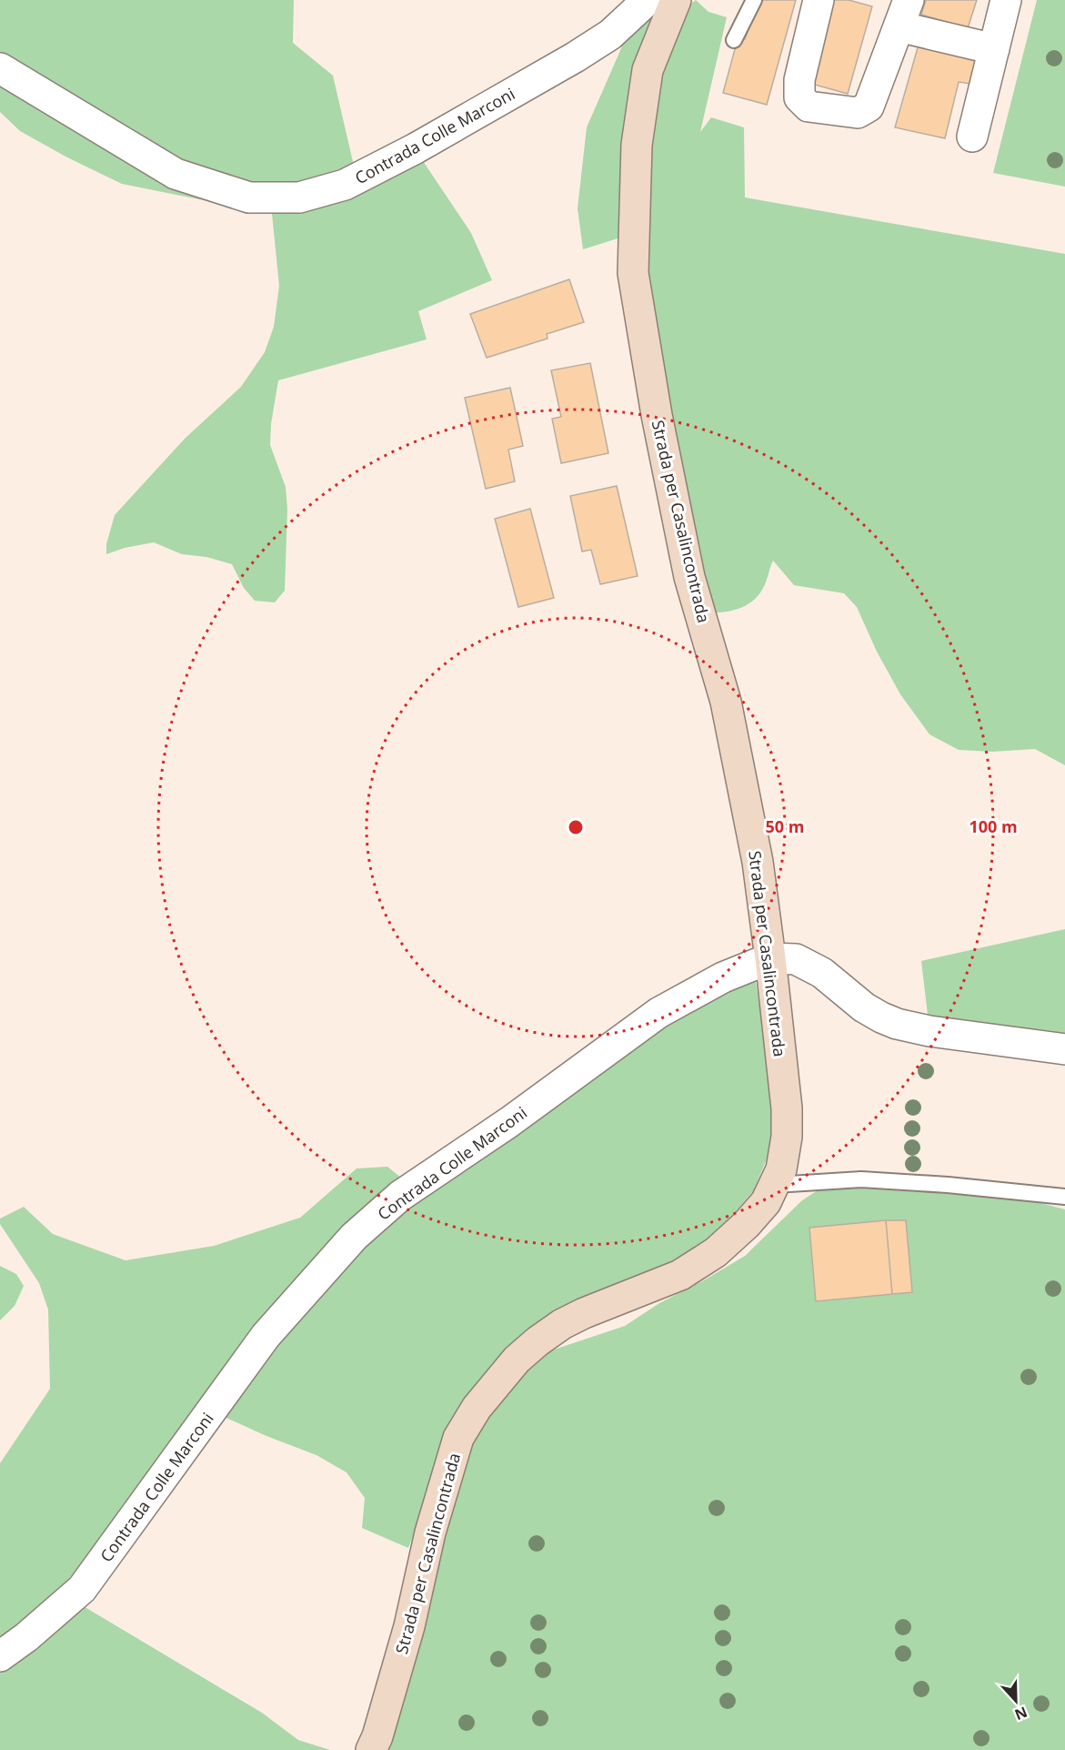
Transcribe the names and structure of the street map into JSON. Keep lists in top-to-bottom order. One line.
{"streets":{"main road":["Strada per Casalincontrada"],"street":["Contrada Colle Marconi"]},"crossings":[["Contrada Colle Marconi","Strada per Casalincontrada"]],"north":"bottom","rings":["50 m","100 m"]}
